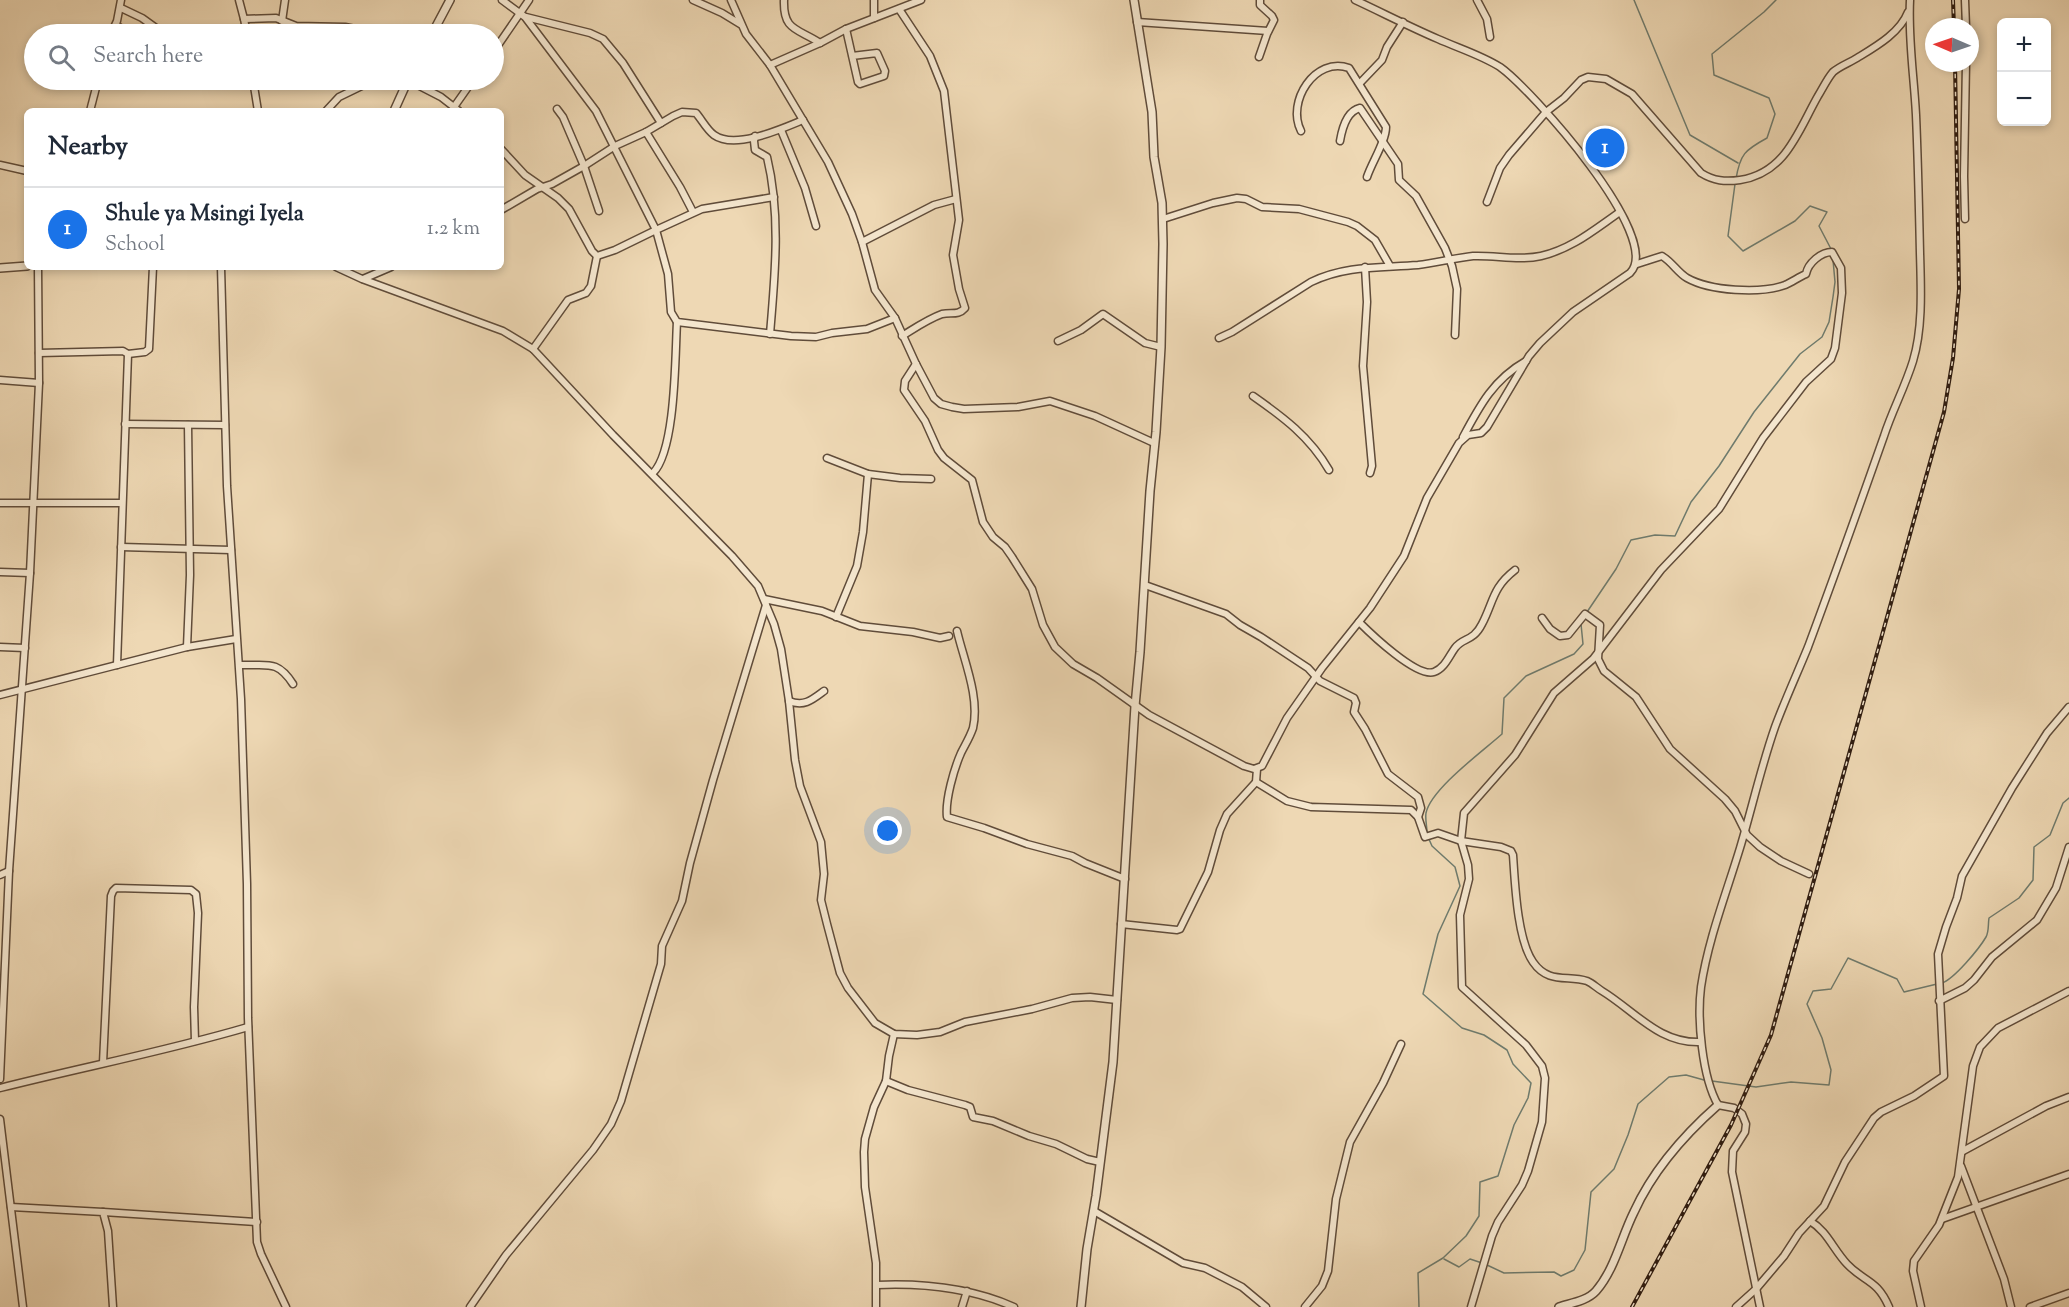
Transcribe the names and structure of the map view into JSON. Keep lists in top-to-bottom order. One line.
{"north":"left","page":{"map_buttons":["+","−"],"search":"Search here","heading":"Nearby","pins":"1","list":[{"mark":"1","name":"Shule ya Msingi Iyela","note":"School","value":"1.2 km"}]}}
